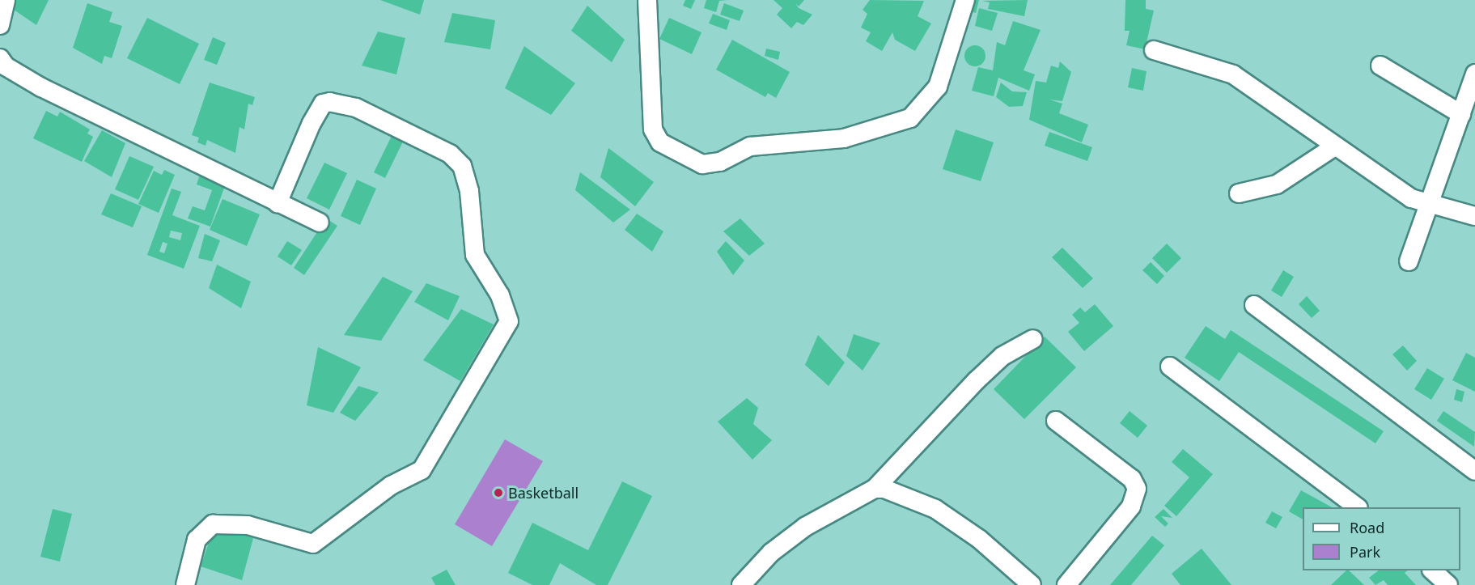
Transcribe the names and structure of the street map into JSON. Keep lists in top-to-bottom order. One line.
{"places":["Basketball"],"legend":["Road","Park"]}
